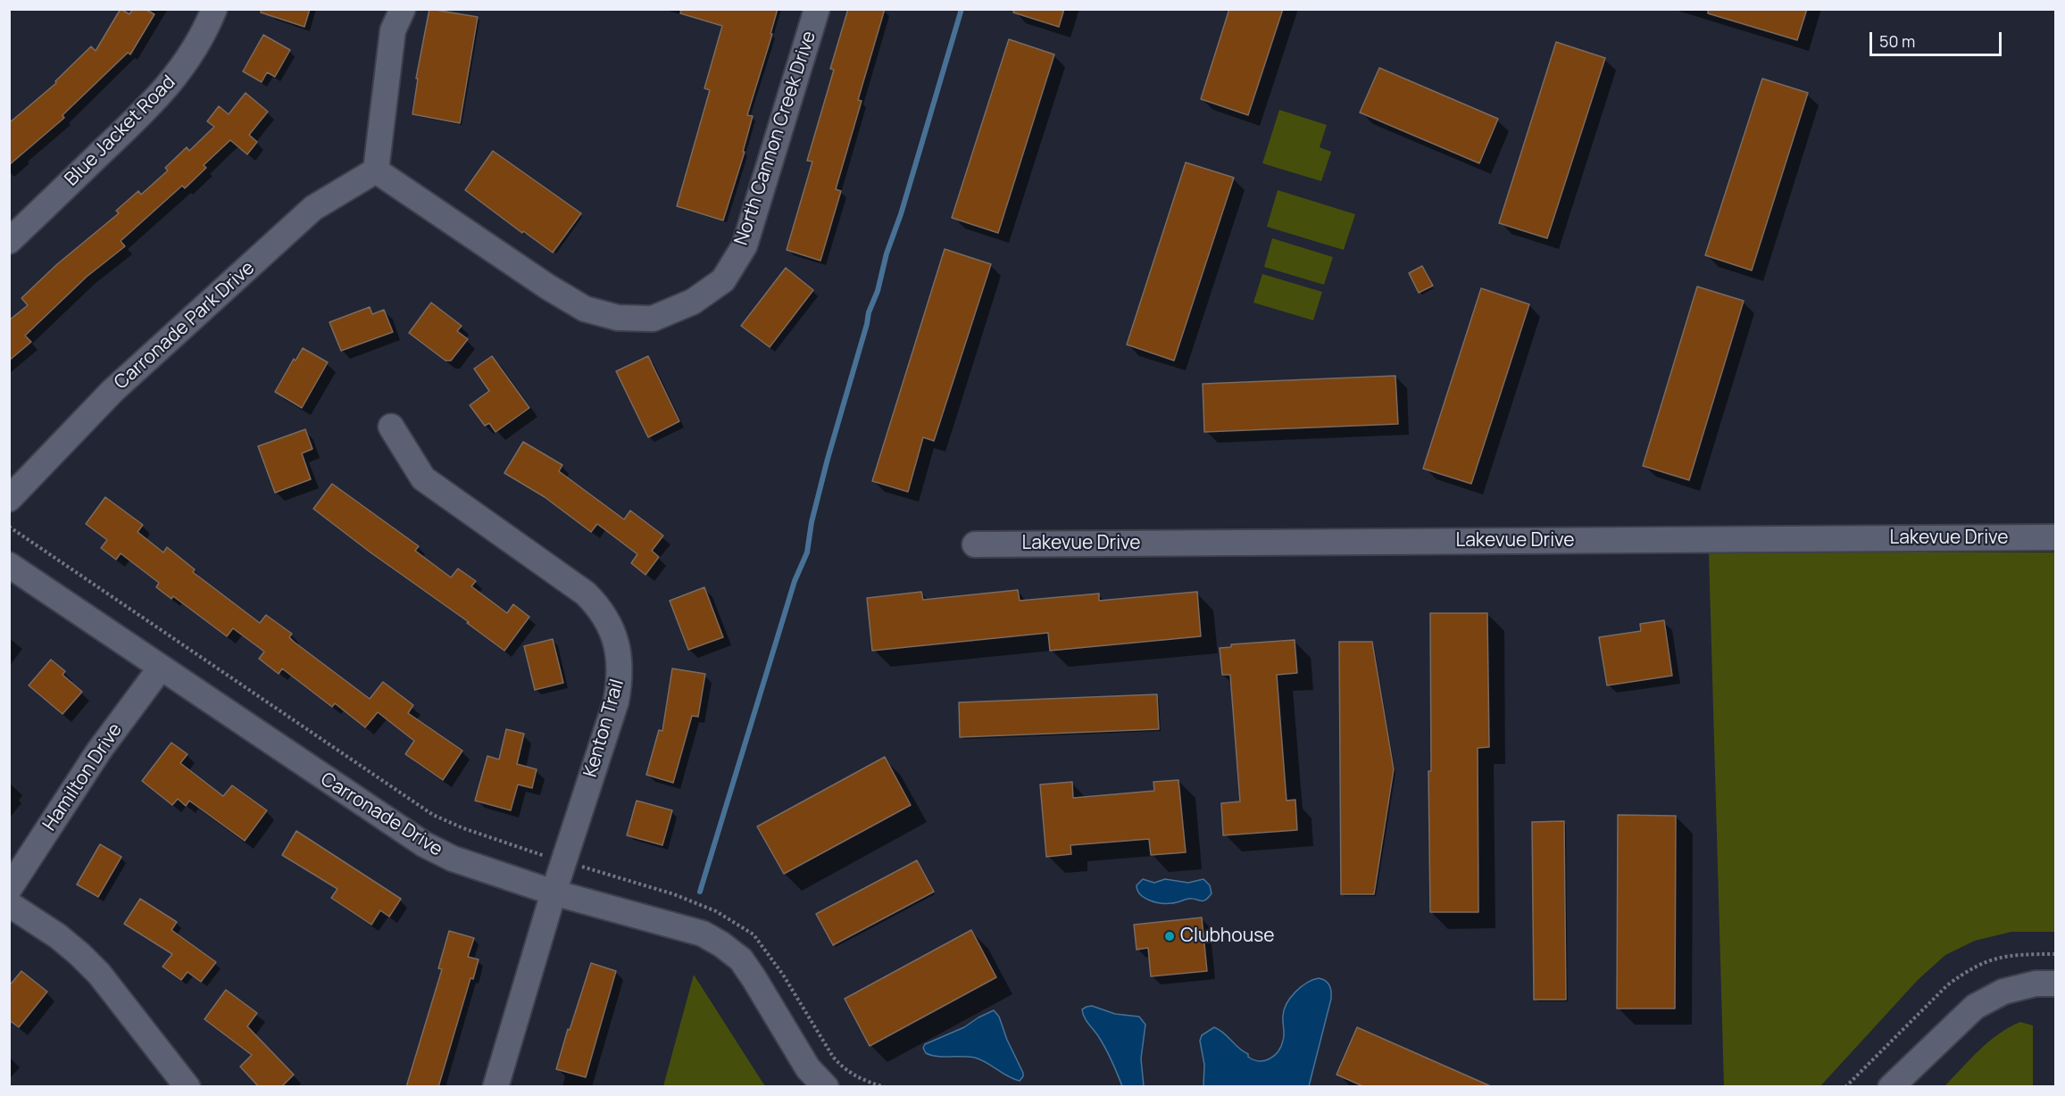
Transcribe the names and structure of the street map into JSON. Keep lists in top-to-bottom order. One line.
{"streets":{"street":["Blue Jacket Road","North Cannon Creek Drive","Carronade Park Drive","Lakevue Drive","Kenton Trail","Hamilton Drive","Carronade Drive"]},"crossings":[["North Cannon Creek Drive","Carronade Park Drive"],["Kenton Trail","Carronade Drive"],["Hamilton Drive","Carronade Drive"]],"places":["Clubhouse"],"scale_bar":"50 m"}
